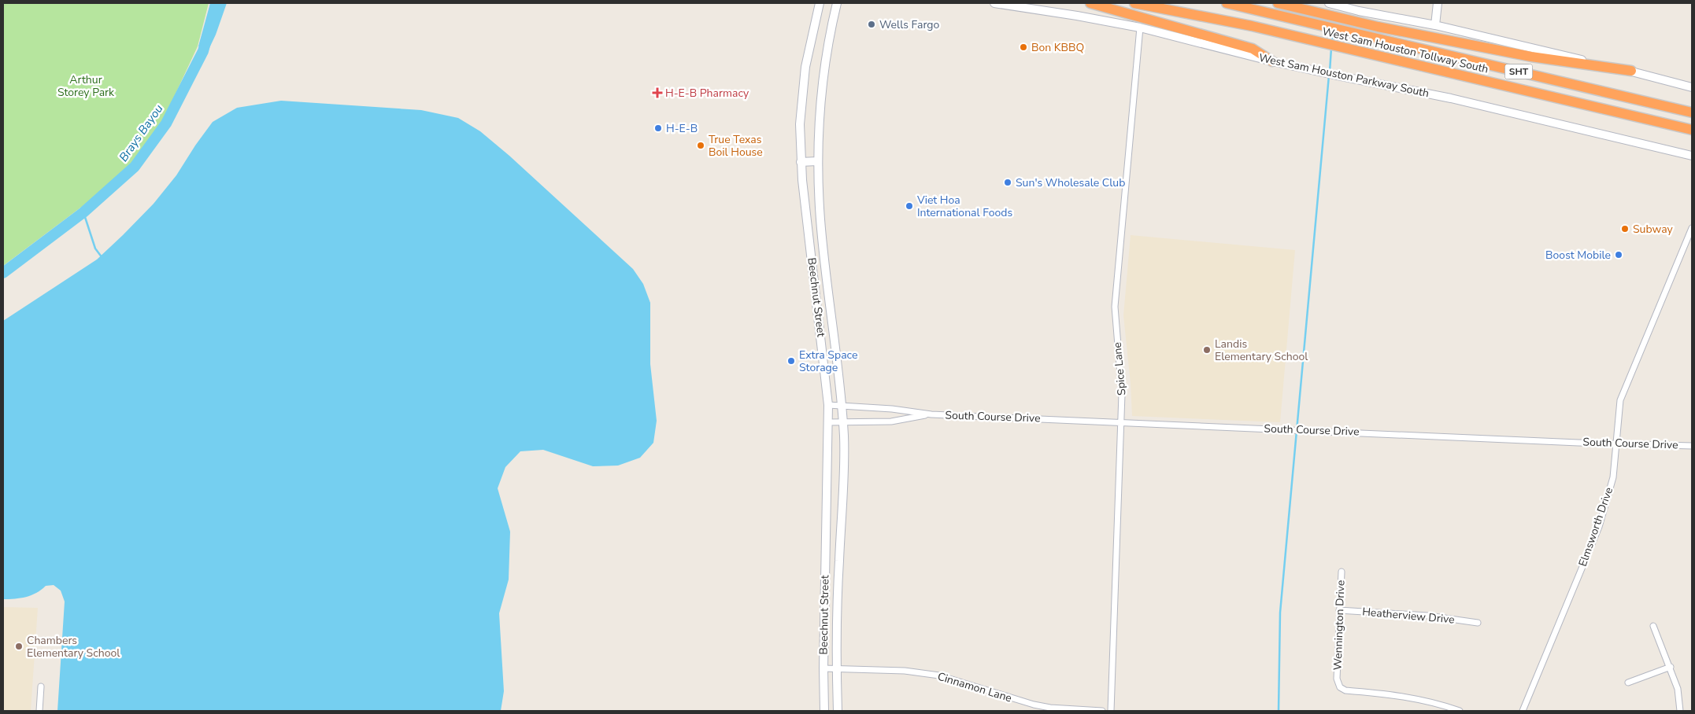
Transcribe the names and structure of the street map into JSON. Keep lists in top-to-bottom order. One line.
{"streets":{"highway":["West Sam Houston Tollway South","SHT"],"main road":["West Sam Houston Parkway South","Beechnut Street"],"street":["Spice Lane","South Course Drive","Elmsworth Drive","Heatherview Drive","Wennington Drive","Cinnamon Lane"]},"crossings":[["West Sam Houston Parkway South","Spice Lane"],["Beechnut Street","South Course Drive"],["Beechnut Street","Cinnamon Lane"],["Spice Lane","South Course Drive"],["South Course Drive","Elmsworth Drive"],["Heatherview Drive","Wennington Drive"]],"water":["Brays Bayou"],"parks":["Arthur Storey Park"],"places":{"other":["Wells Fargo","Bon KBBQ","H-E-B","True Texas Boil House","Sun's Wholesale Club","Viet Hoa International Foods","Subway","Boost Mobile","Landis Elementary School","Extra Space Storage","Chambers Elementary School"],"health":["H-E-B Pharmacy"]}}
